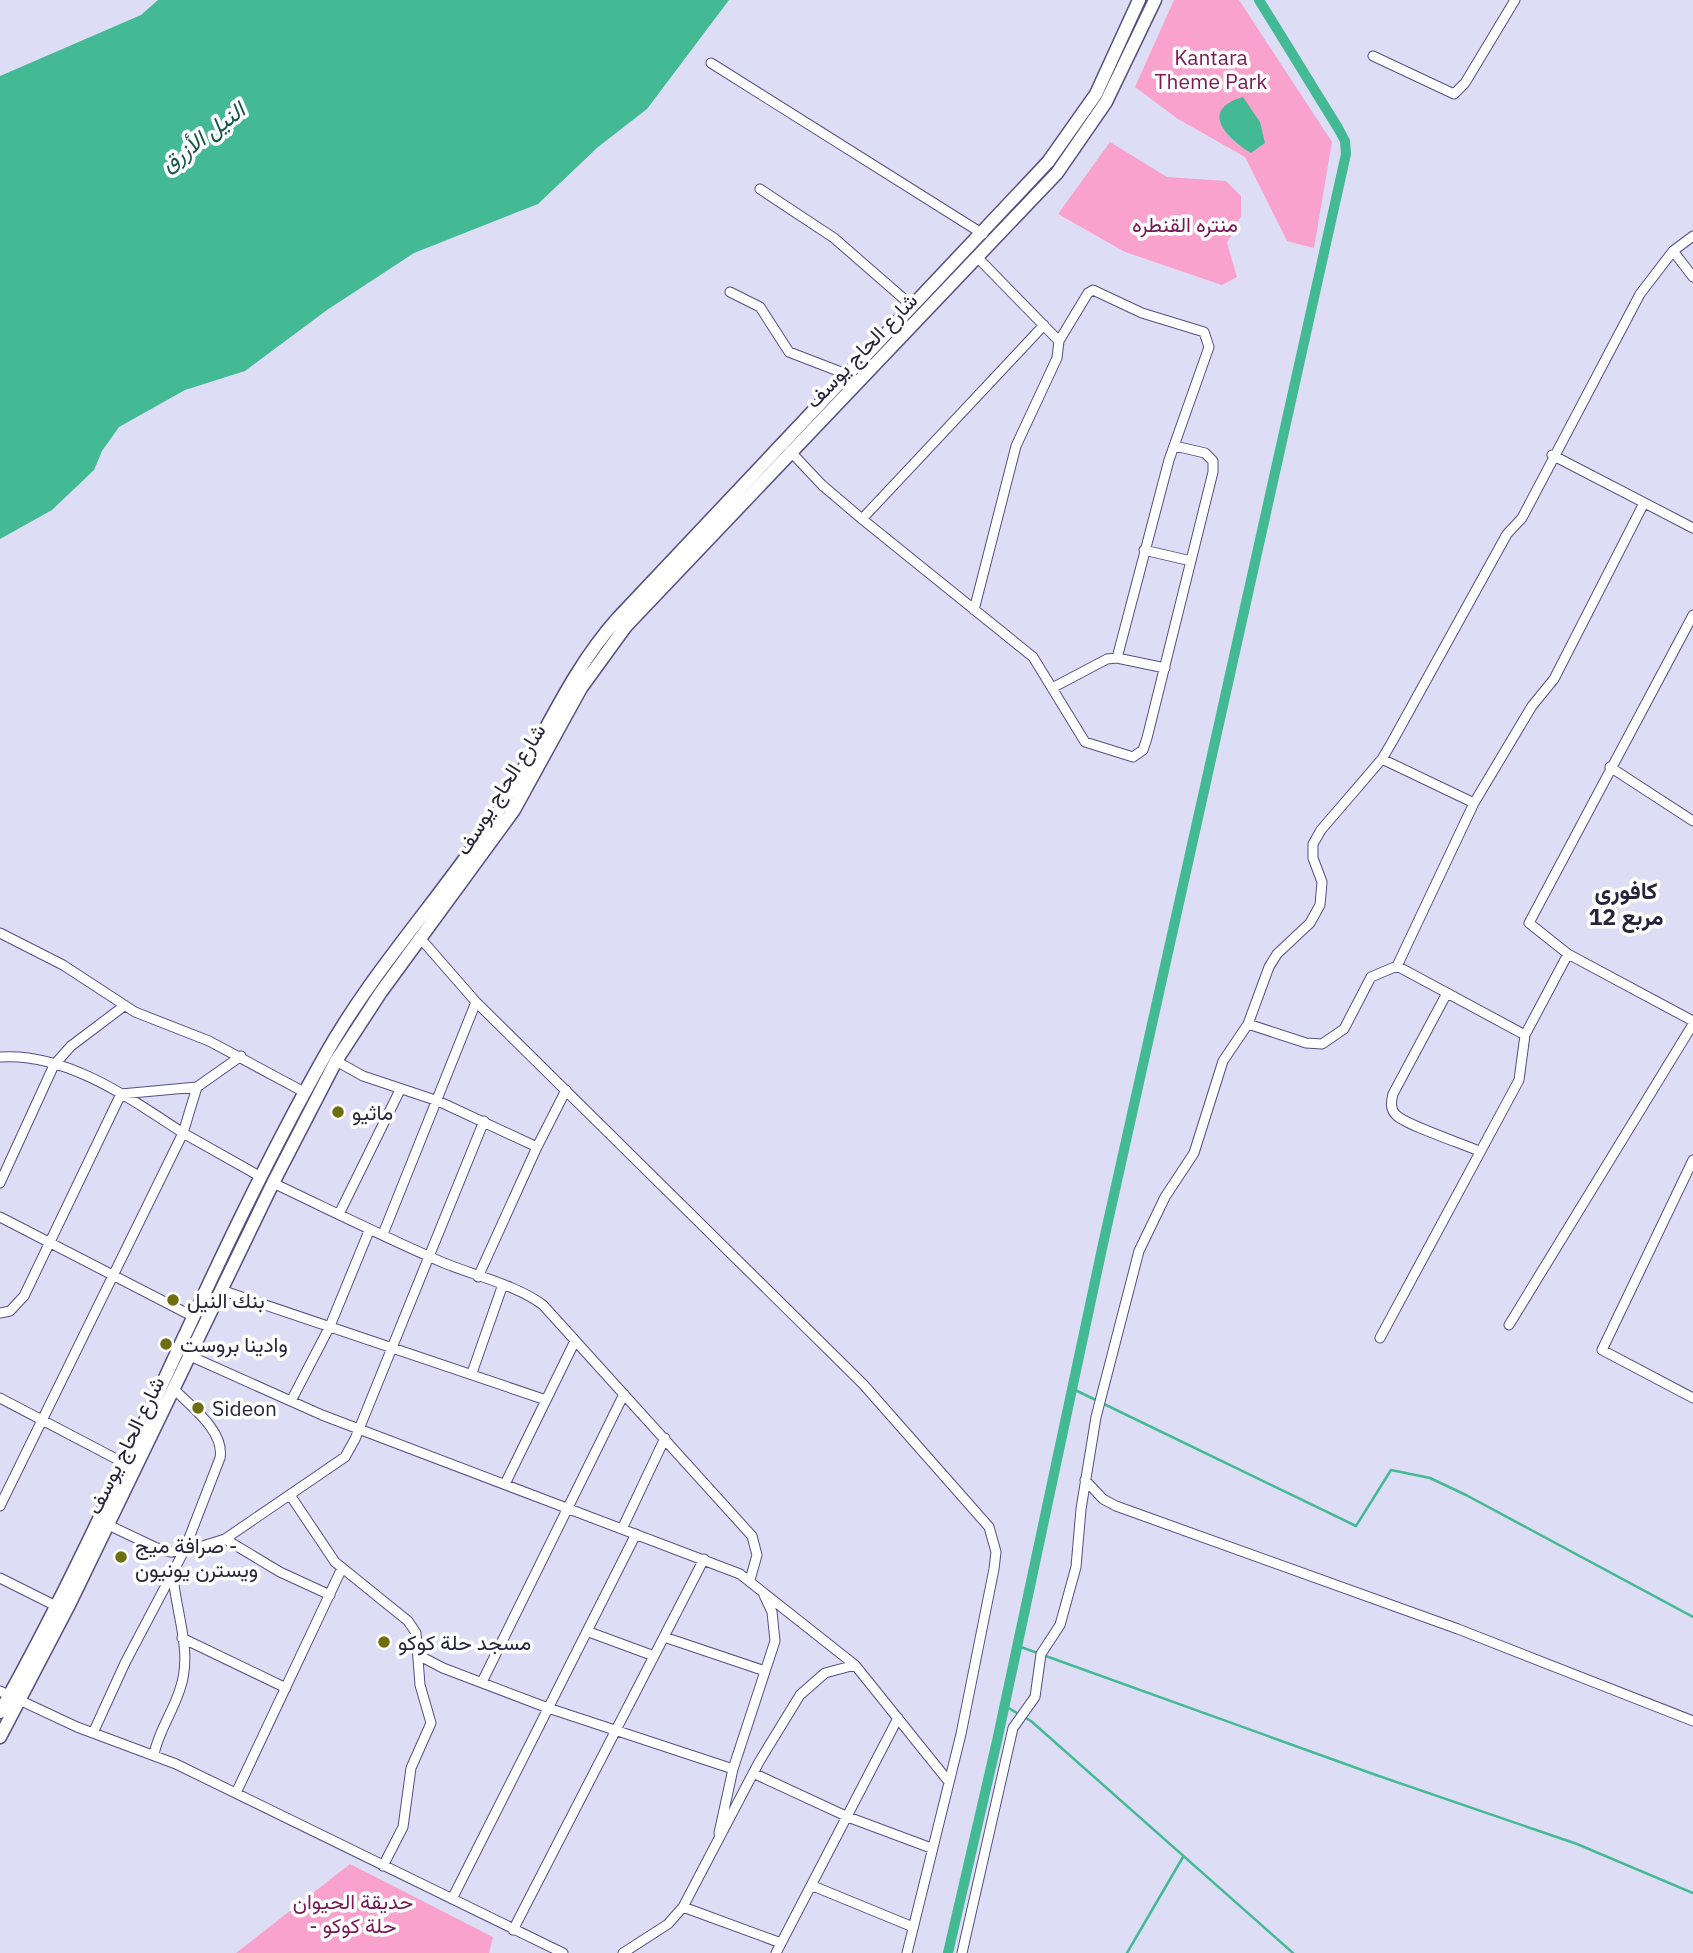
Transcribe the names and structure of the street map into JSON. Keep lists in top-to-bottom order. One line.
{"streets":{"main road":["شارع الحاج يوسف"]},"districts":["كافوري مربع 12"],"water":["النيل الأزرق"],"parks":["Kantara Theme Park","منتره القنطره","حديقة الحيوان - حلة كوكو"],"places":["ماثيو","بنك النيل","وادينا بروست","Sideon","صرافة ميج - ويسترن يونيون","مسجد حلة كوكو"]}
